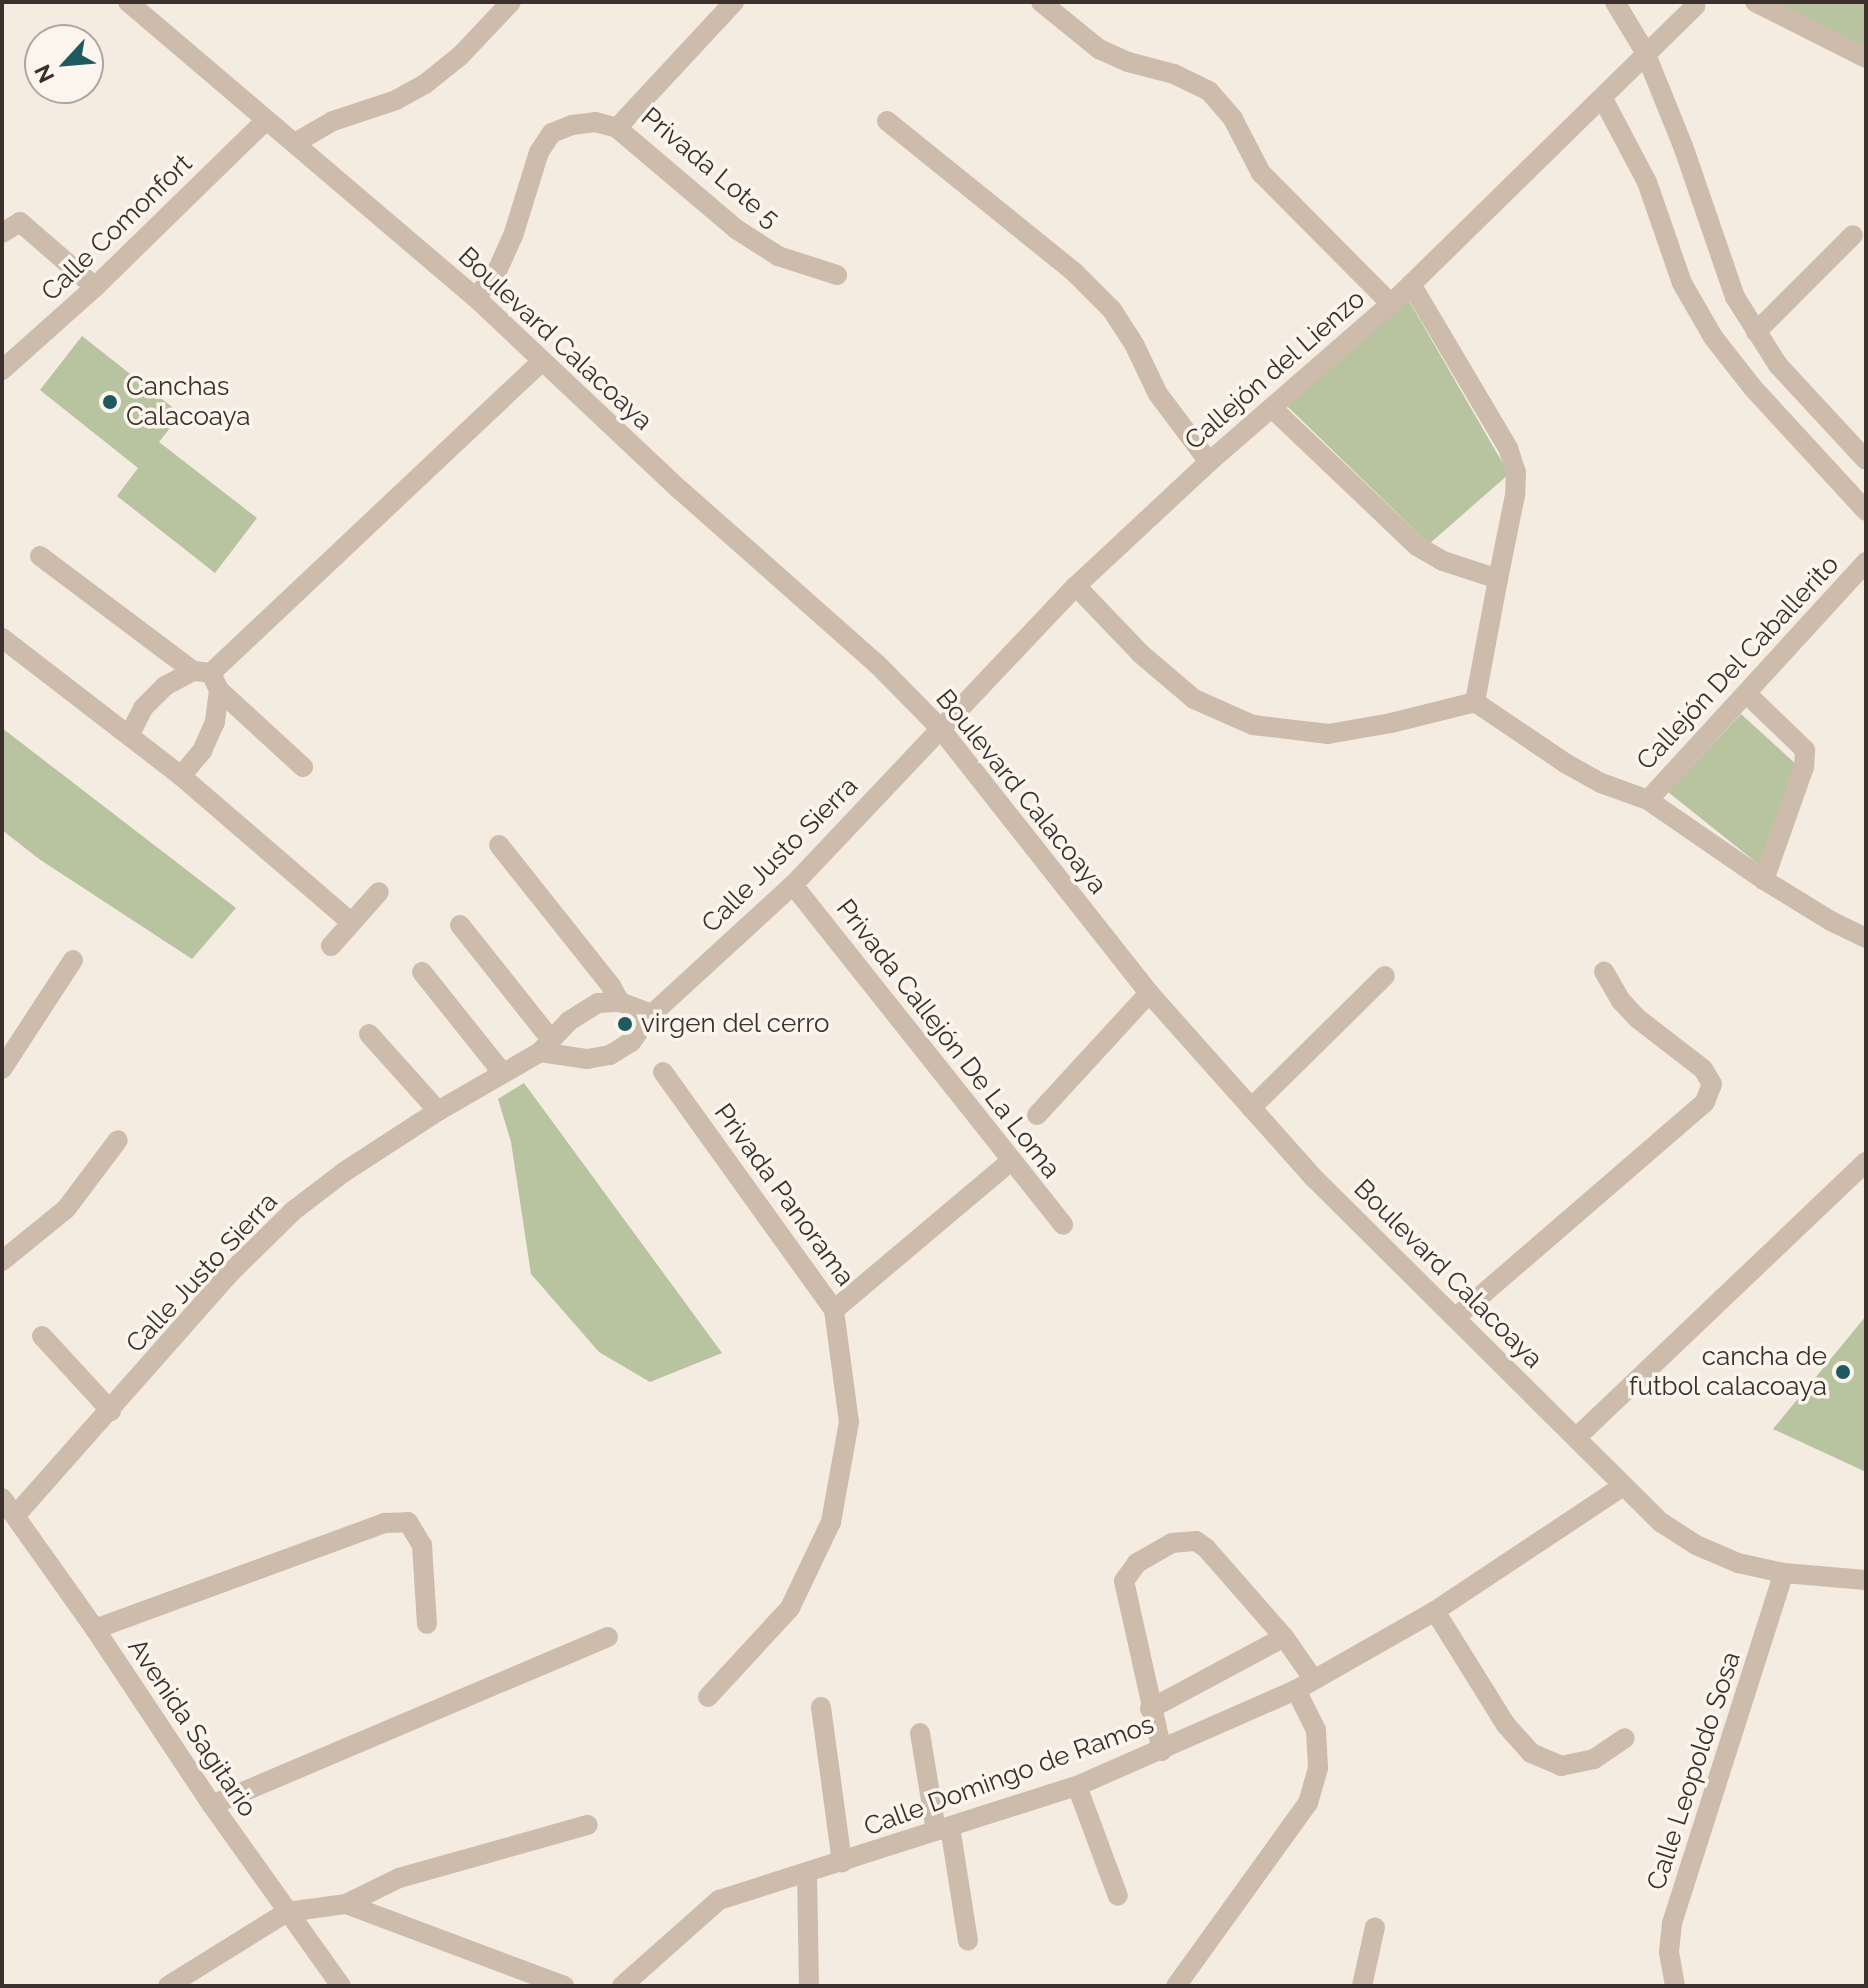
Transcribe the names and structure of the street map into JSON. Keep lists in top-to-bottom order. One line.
{"streets":{"street":["Privada Lote 5","Calle Comonfort","Boulevard Calacoaya","Callejón del Lienzo","Callejón Del Caballerito","Calle Justo Sierra","Privada Callejón De La Loma","Privada Panorama","Avenida Sagitario","Calle Leopoldo Sosa","Calle Domingo de Ramos"]},"crossings":[["Calle Comonfort","Boulevard Calacoaya"],["Boulevard Calacoaya","Callejón del Lienzo"],["Boulevard Calacoaya","Calle Justo Sierra"],["Boulevard Calacoaya","Calle Leopoldo Sosa"],["Boulevard Calacoaya","Calle Domingo de Ramos"],["Callejón del Lienzo","Calle Justo Sierra"],["Calle Justo Sierra","Privada Callejón De La Loma"],["Calle Justo Sierra","Avenida Sagitario"]],"places":["Canchas Calacoaya","virgen del cerro","cancha de futbol calacoaya"],"north":"bottom left"}
